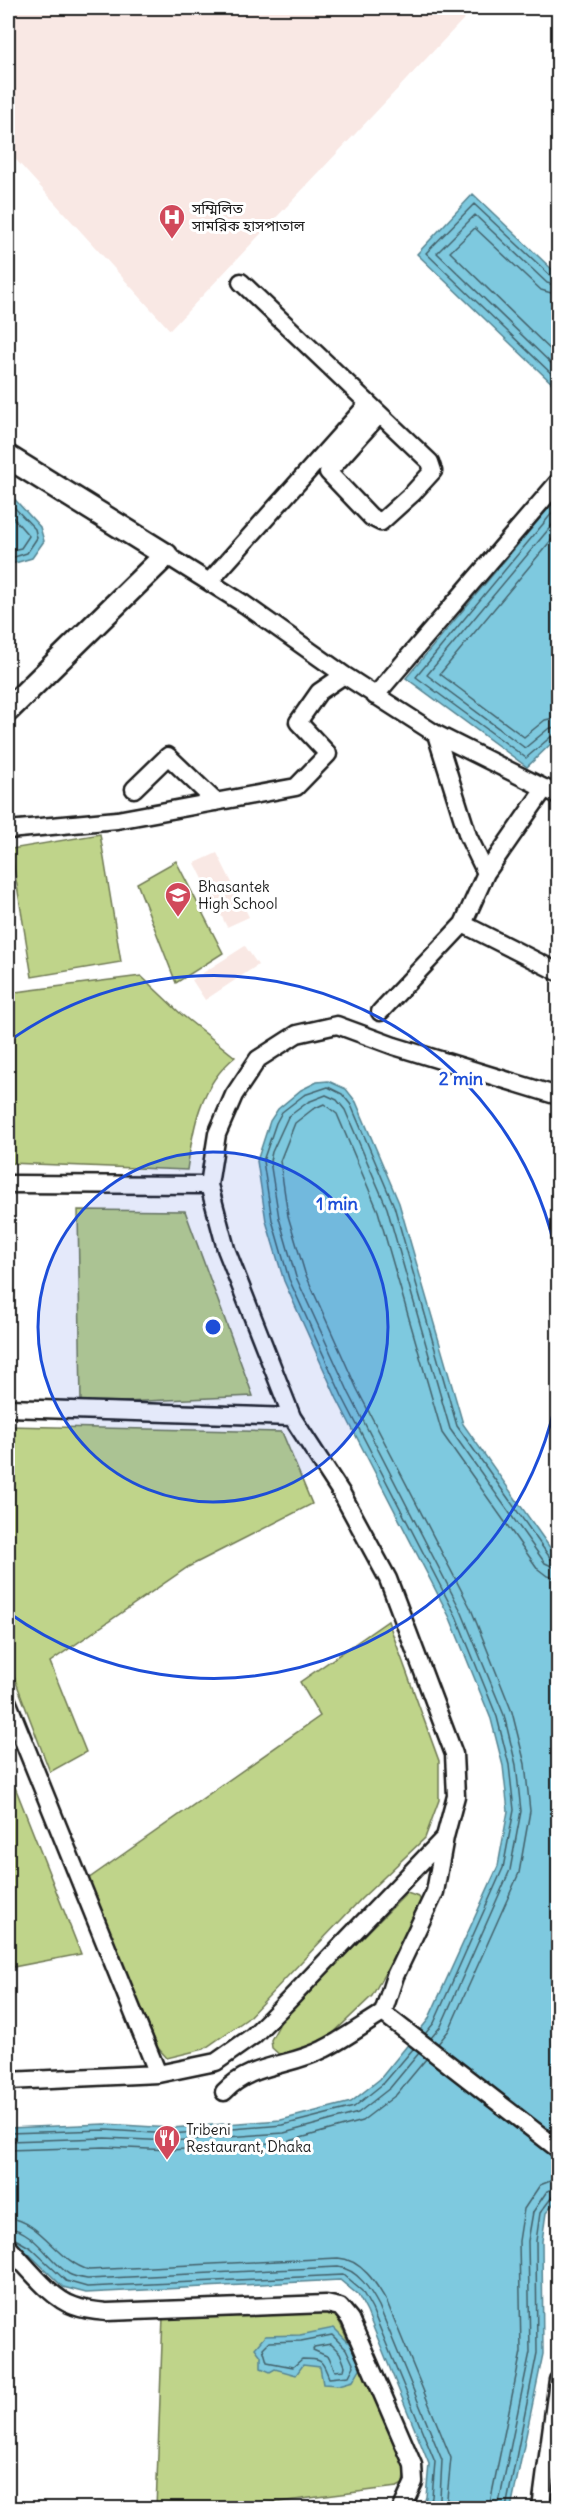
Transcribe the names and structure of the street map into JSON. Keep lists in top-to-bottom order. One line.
{"places":{"hospital":["সম্মিলিত সামরিক হাসপাতাল"],"school or university":["Bhasantek High School"],"restaurant":["Tribeni Restaurant, Dhaka"]},"rings":["2 min","1 min"]}
